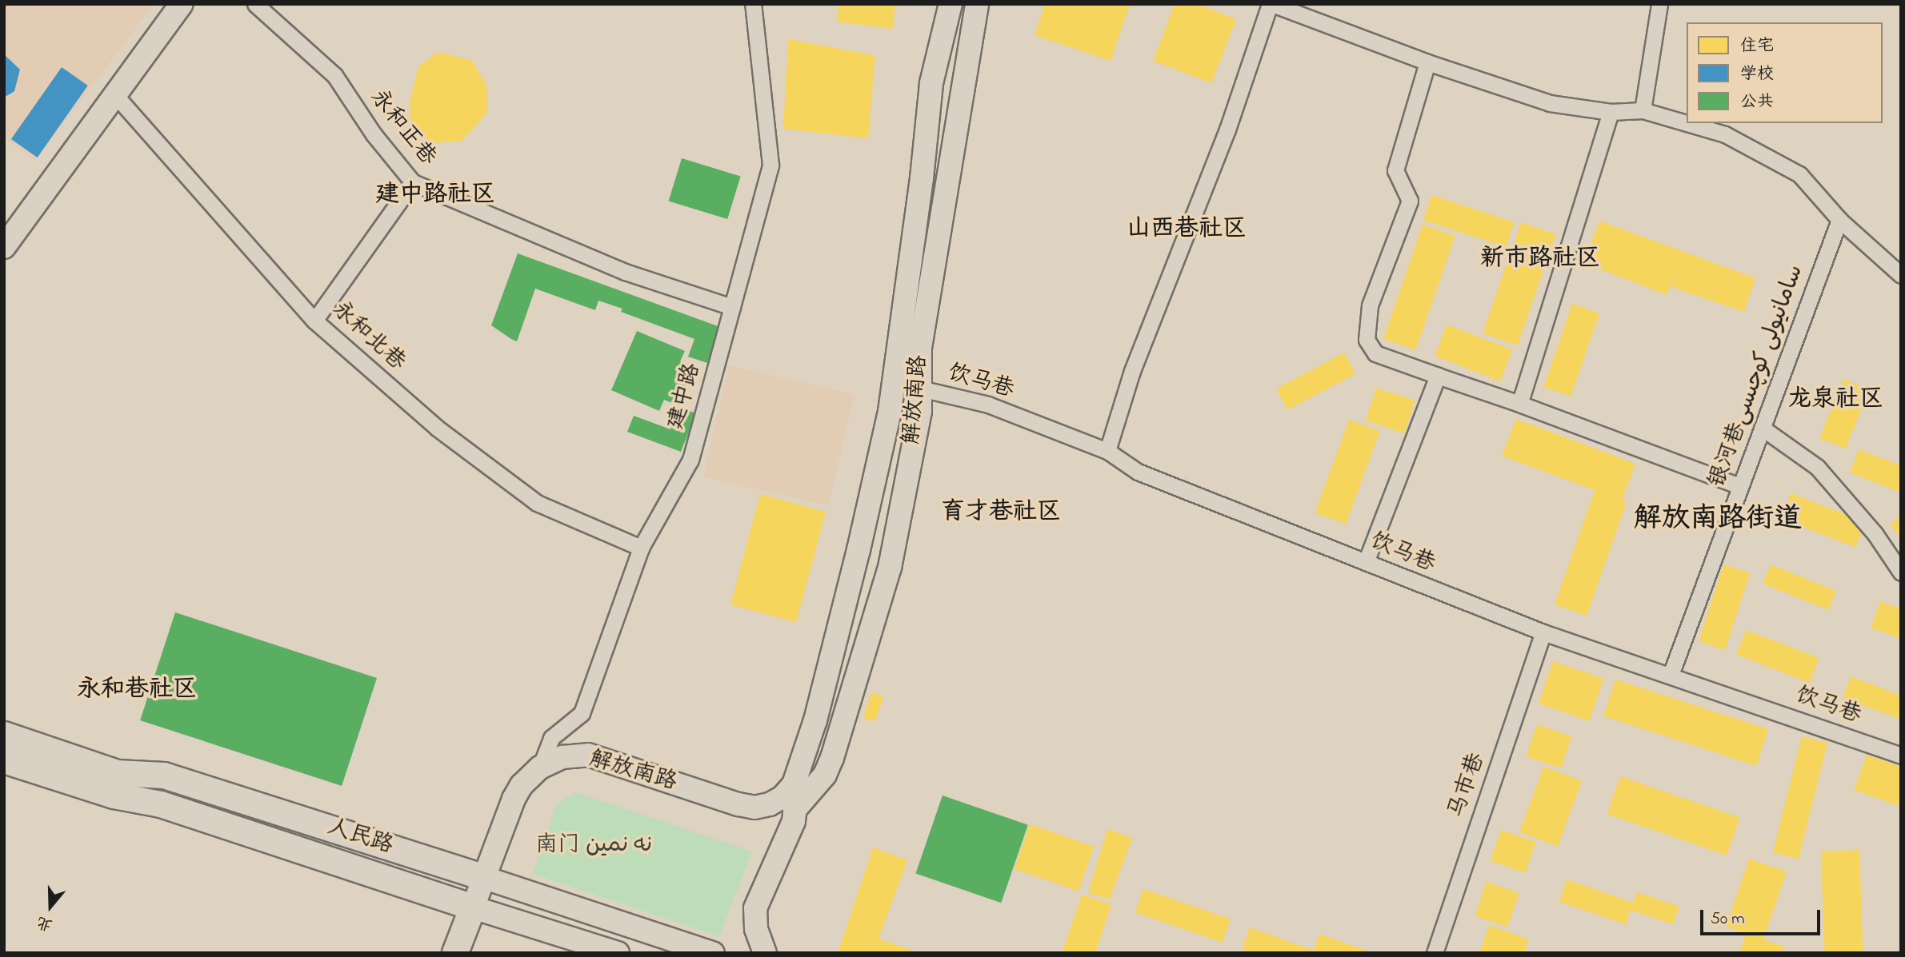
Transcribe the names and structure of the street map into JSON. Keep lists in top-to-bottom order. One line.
{"streets":{"main road":["解放南路","人民路"],"street":["永和正巷","永和北巷","银河巷سامانيولى كوچىسى","饮马巷","建中路","马市巷"]},"crossings":[["永和正巷","建中路"],["永和北巷","建中路"],["银河巷سامانيولى كوچىسى","饮马巷"],["饮马巷","解放南路"],["饮马巷","马市巷"],["建中路","解放南路"],["解放南路","人民路"]],"districts":["建中路社区","山西巷社区","新市路社区","龙泉社区","育才巷社区","解放南路街道","永和巷社区"],"parks":["南门 نە نمين"],"legend":["住宅","学校","公共"],"scale_bar":"50 m","north":"bottom"}
